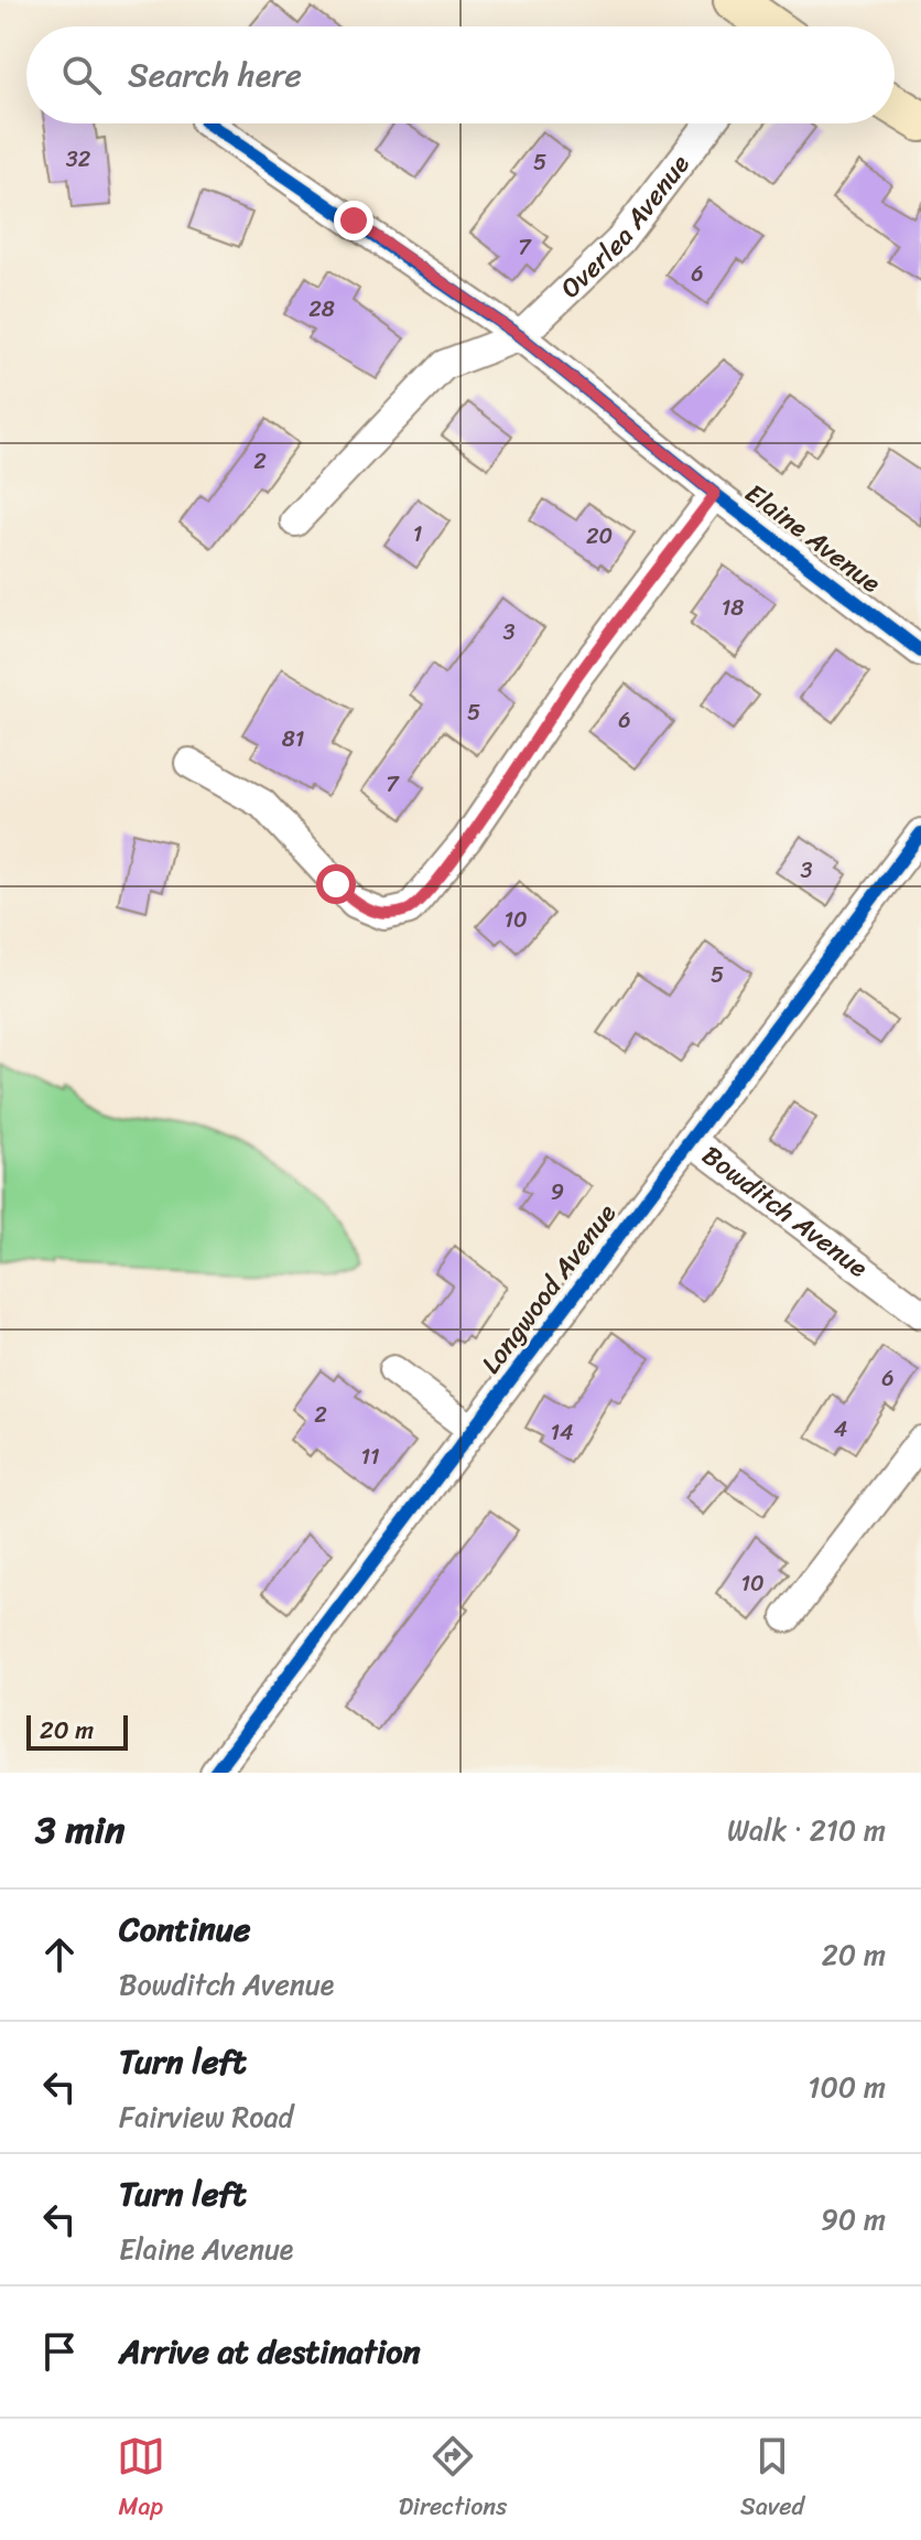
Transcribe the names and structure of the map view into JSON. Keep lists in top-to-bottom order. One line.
{"streets":{"street":["Overlea Avenue","Elaine Avenue","Bowditch Avenue","Longwood Avenue"]},"crossings":[["Overlea Avenue","Elaine Avenue"],["Bowditch Avenue","Longwood Avenue"]],"house_numbers":["32","5","7","6","28","2","1","20","18","3","5","6","81","7","3","10","5","9","6","2","4","14","11","10"],"scale_bar":"20 m","page":{"search":"Search here","scale":"20 m","heading":["3 min","Walk · 210 m"],"list":[["Continue","Bowditch Avenue","20 m"],["Turn left","Fairview Road","100 m"],["Turn left","Elaine Avenue","90 m"],"Arrive at destination"],"nav":["Map","Directions","Saved"]}}
